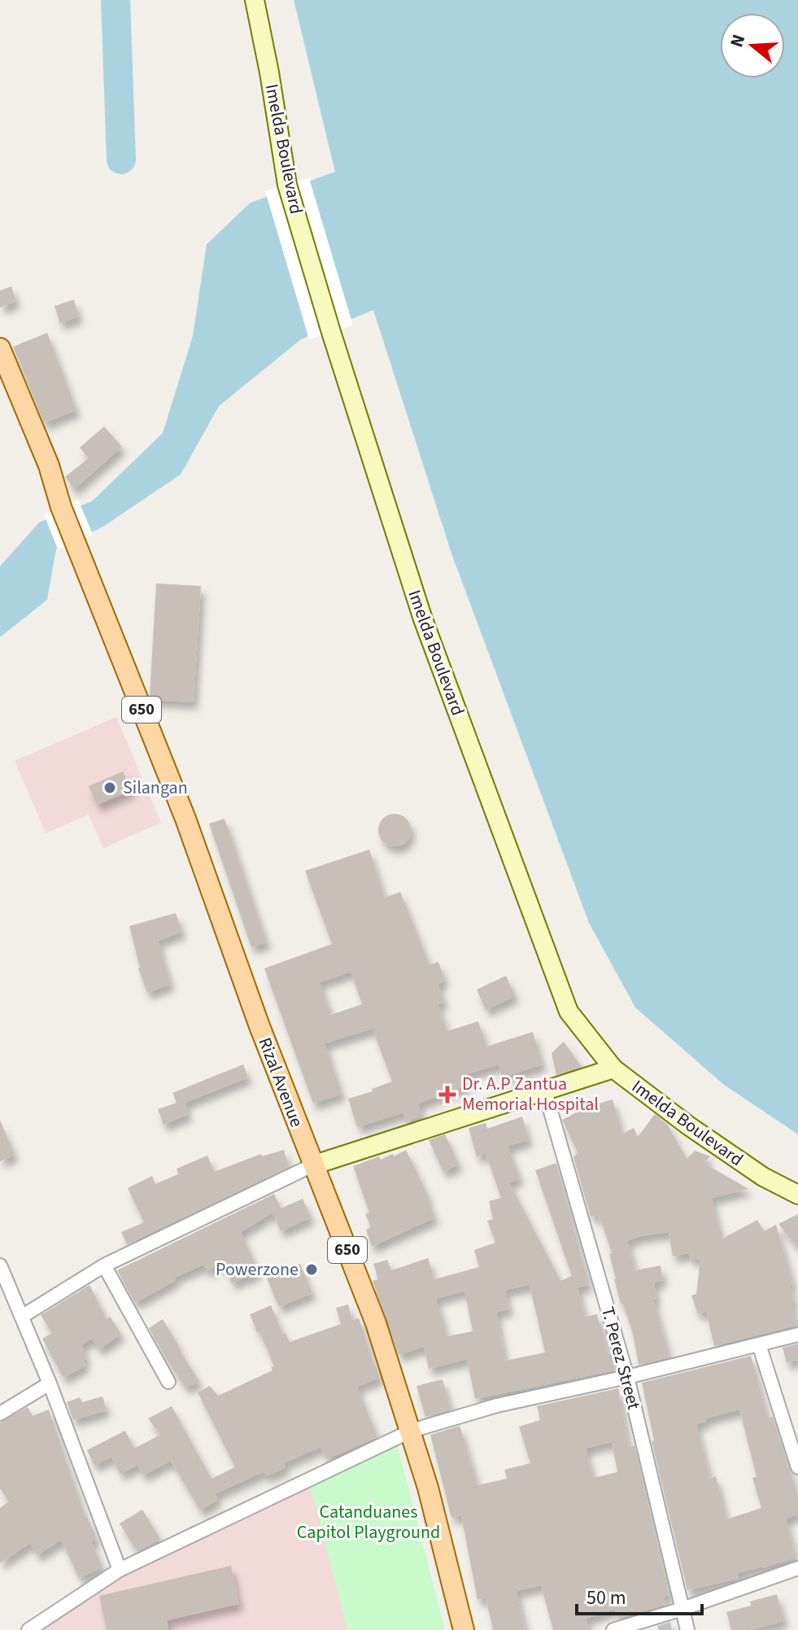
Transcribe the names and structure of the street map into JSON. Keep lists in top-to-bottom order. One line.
{"streets":{"main road":["Imelda Boulevard","650","Rizal Avenue"],"street":["T. Perez Street"]},"parks":["Catanduanes Capitol Playground"],"places":{"other":["Silangan","Powerzone"],"health":["Dr. A.P Zantua Memorial Hospital"]},"scale_bar":"50 m","north":"left"}
